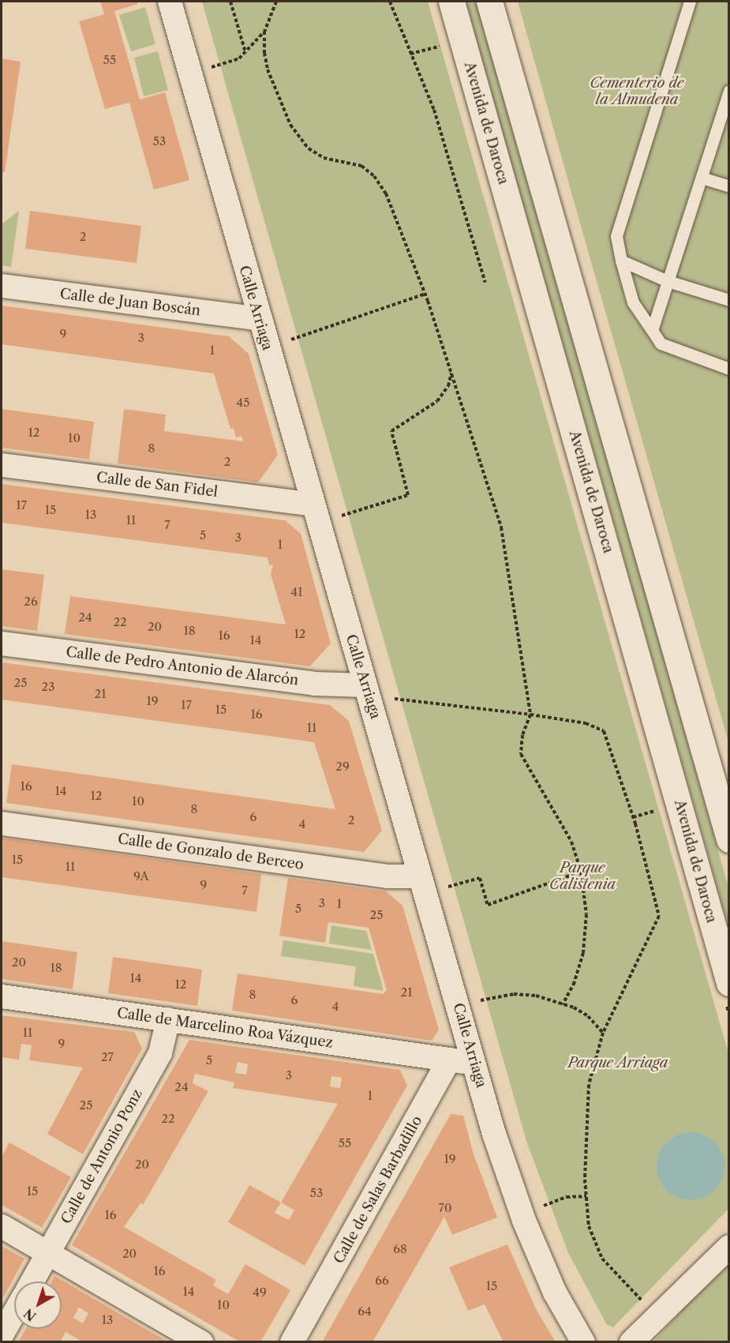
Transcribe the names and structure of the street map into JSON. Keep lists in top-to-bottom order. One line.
{"streets":{"main road":["Avenida de Daroca"],"street":["Calle de Juan Boscán","Calle Arriaga","Calle de San Fidel","Calle de Pedro Antonio de Alarcón","Calle de Gonzalo de Berceo","Calle de Marcelino Roa Vázquez","Calle de Antonio Ponz","Calle de Salas Barbadillo"]},"crossings":[["Calle de Juan Boscán","Calle Arriaga"],["Calle Arriaga","Calle de San Fidel"],["Calle Arriaga","Calle de Pedro Antonio de Alarcón"],["Calle Arriaga","Calle de Gonzalo de Berceo"],["Calle de Marcelino Roa Vázquez","Calle de Antonio Ponz"],["Calle de Marcelino Roa Vázquez","Calle de Salas Barbadillo"]],"parks":["Cementerio de la Almudena","Parque Calistenia","Parque Arriaga"],"house_numbers":["55","53","2","9","3","1","45","12","10","8","2","17","15","13","11","7","5","3","1","41","26","24","22","20","18","12","16","14","25","23","21","19","17","15","16","11","29","16","14","12","10","8","6","2","4","15","11","9A","9","7","3","1","5","25","20","18","14","12","21","8","6","4","11","9","27","5","3","24","1","25","22","55","19","20","15","53","70","16","68","20","16","66","15","14","49","10","64","13"],"north":"bottom left"}
